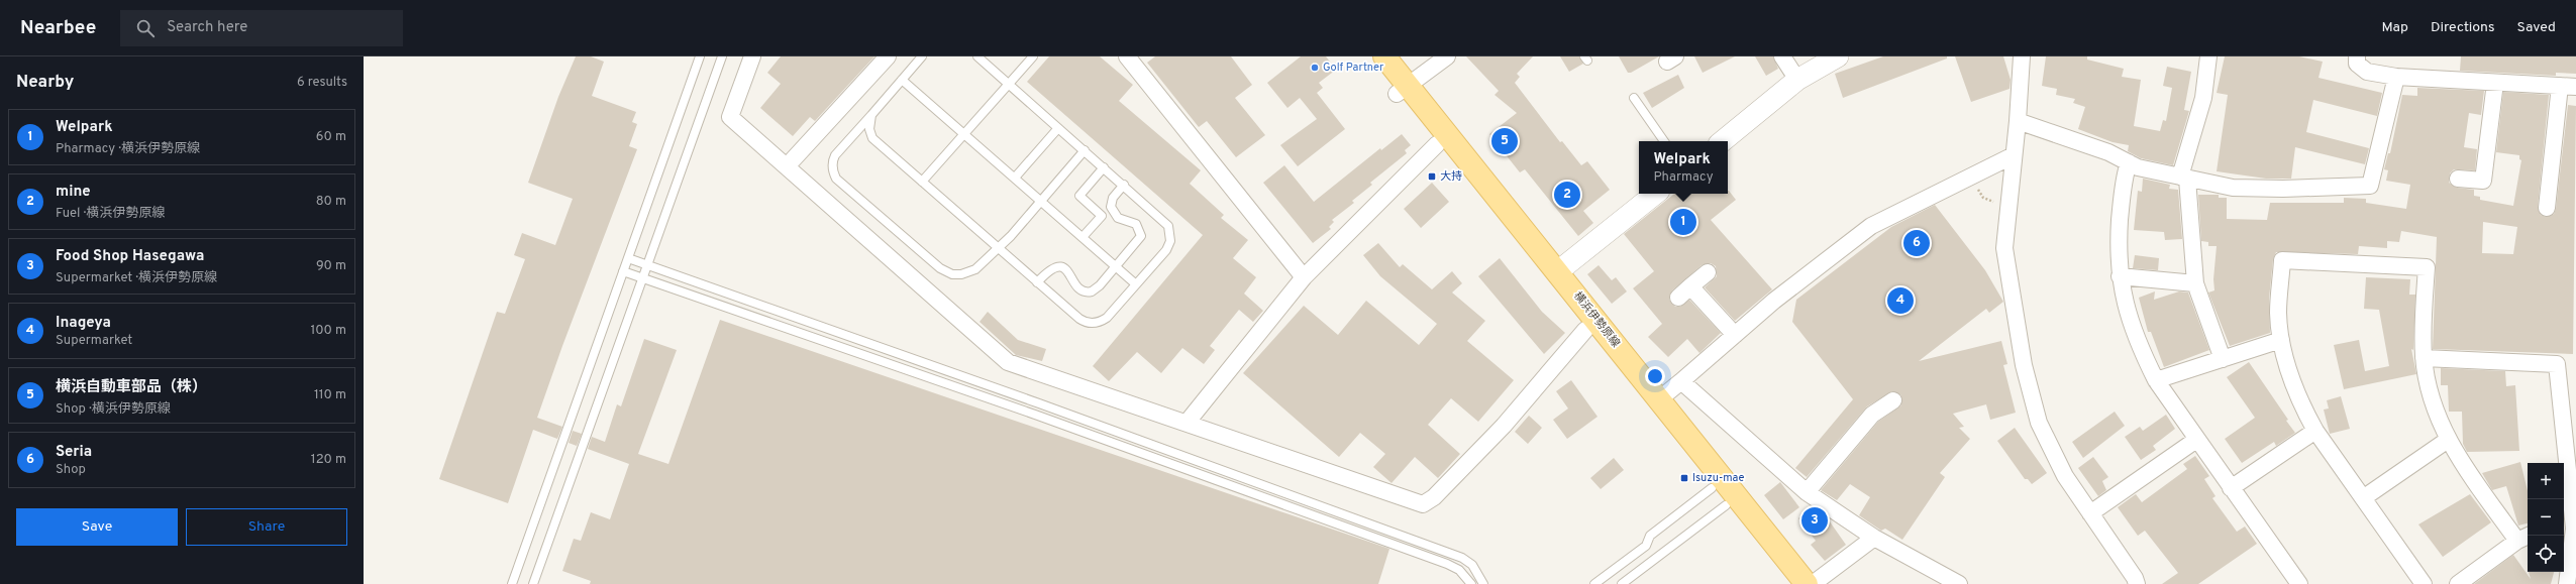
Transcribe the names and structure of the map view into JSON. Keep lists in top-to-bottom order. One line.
{"streets":{"main road":["横浜伊勢原線"]},"places":{"other":["Golf Partner"],"transit":["大持","Isuzu-mae"]},"page":{"header":"Nearbee","search":"Search here","nav":["Map","Directions","Saved"],"heading":["Nearby","6 results"],"list":[{"mark":"1","name":"Welpark","note":"Pharmacy · 横浜伊勢原線","value":"60 m"},{"mark":"2","name":"mine","note":"Fuel · 横浜伊勢原線","value":"80 m"},{"mark":"3","name":"Food Shop Hasegawa","note":"Supermarket · 横浜伊勢原線","value":"90 m"},{"mark":"4","name":"Inageya","note":"Supermarket","value":"100 m"},{"mark":"5","name":"横浜自動車部品（株）","note":"Shop · 横浜伊勢原線","value":"110 m"},{"mark":"6","name":"Seria","note":"Shop","value":"120 m"}],"pins":["5","2","1","6","4","3"],"popup":["Welpark","Pharmacy"],"map_buttons":["+","−"],"buttons":["Save","Share"]}}
